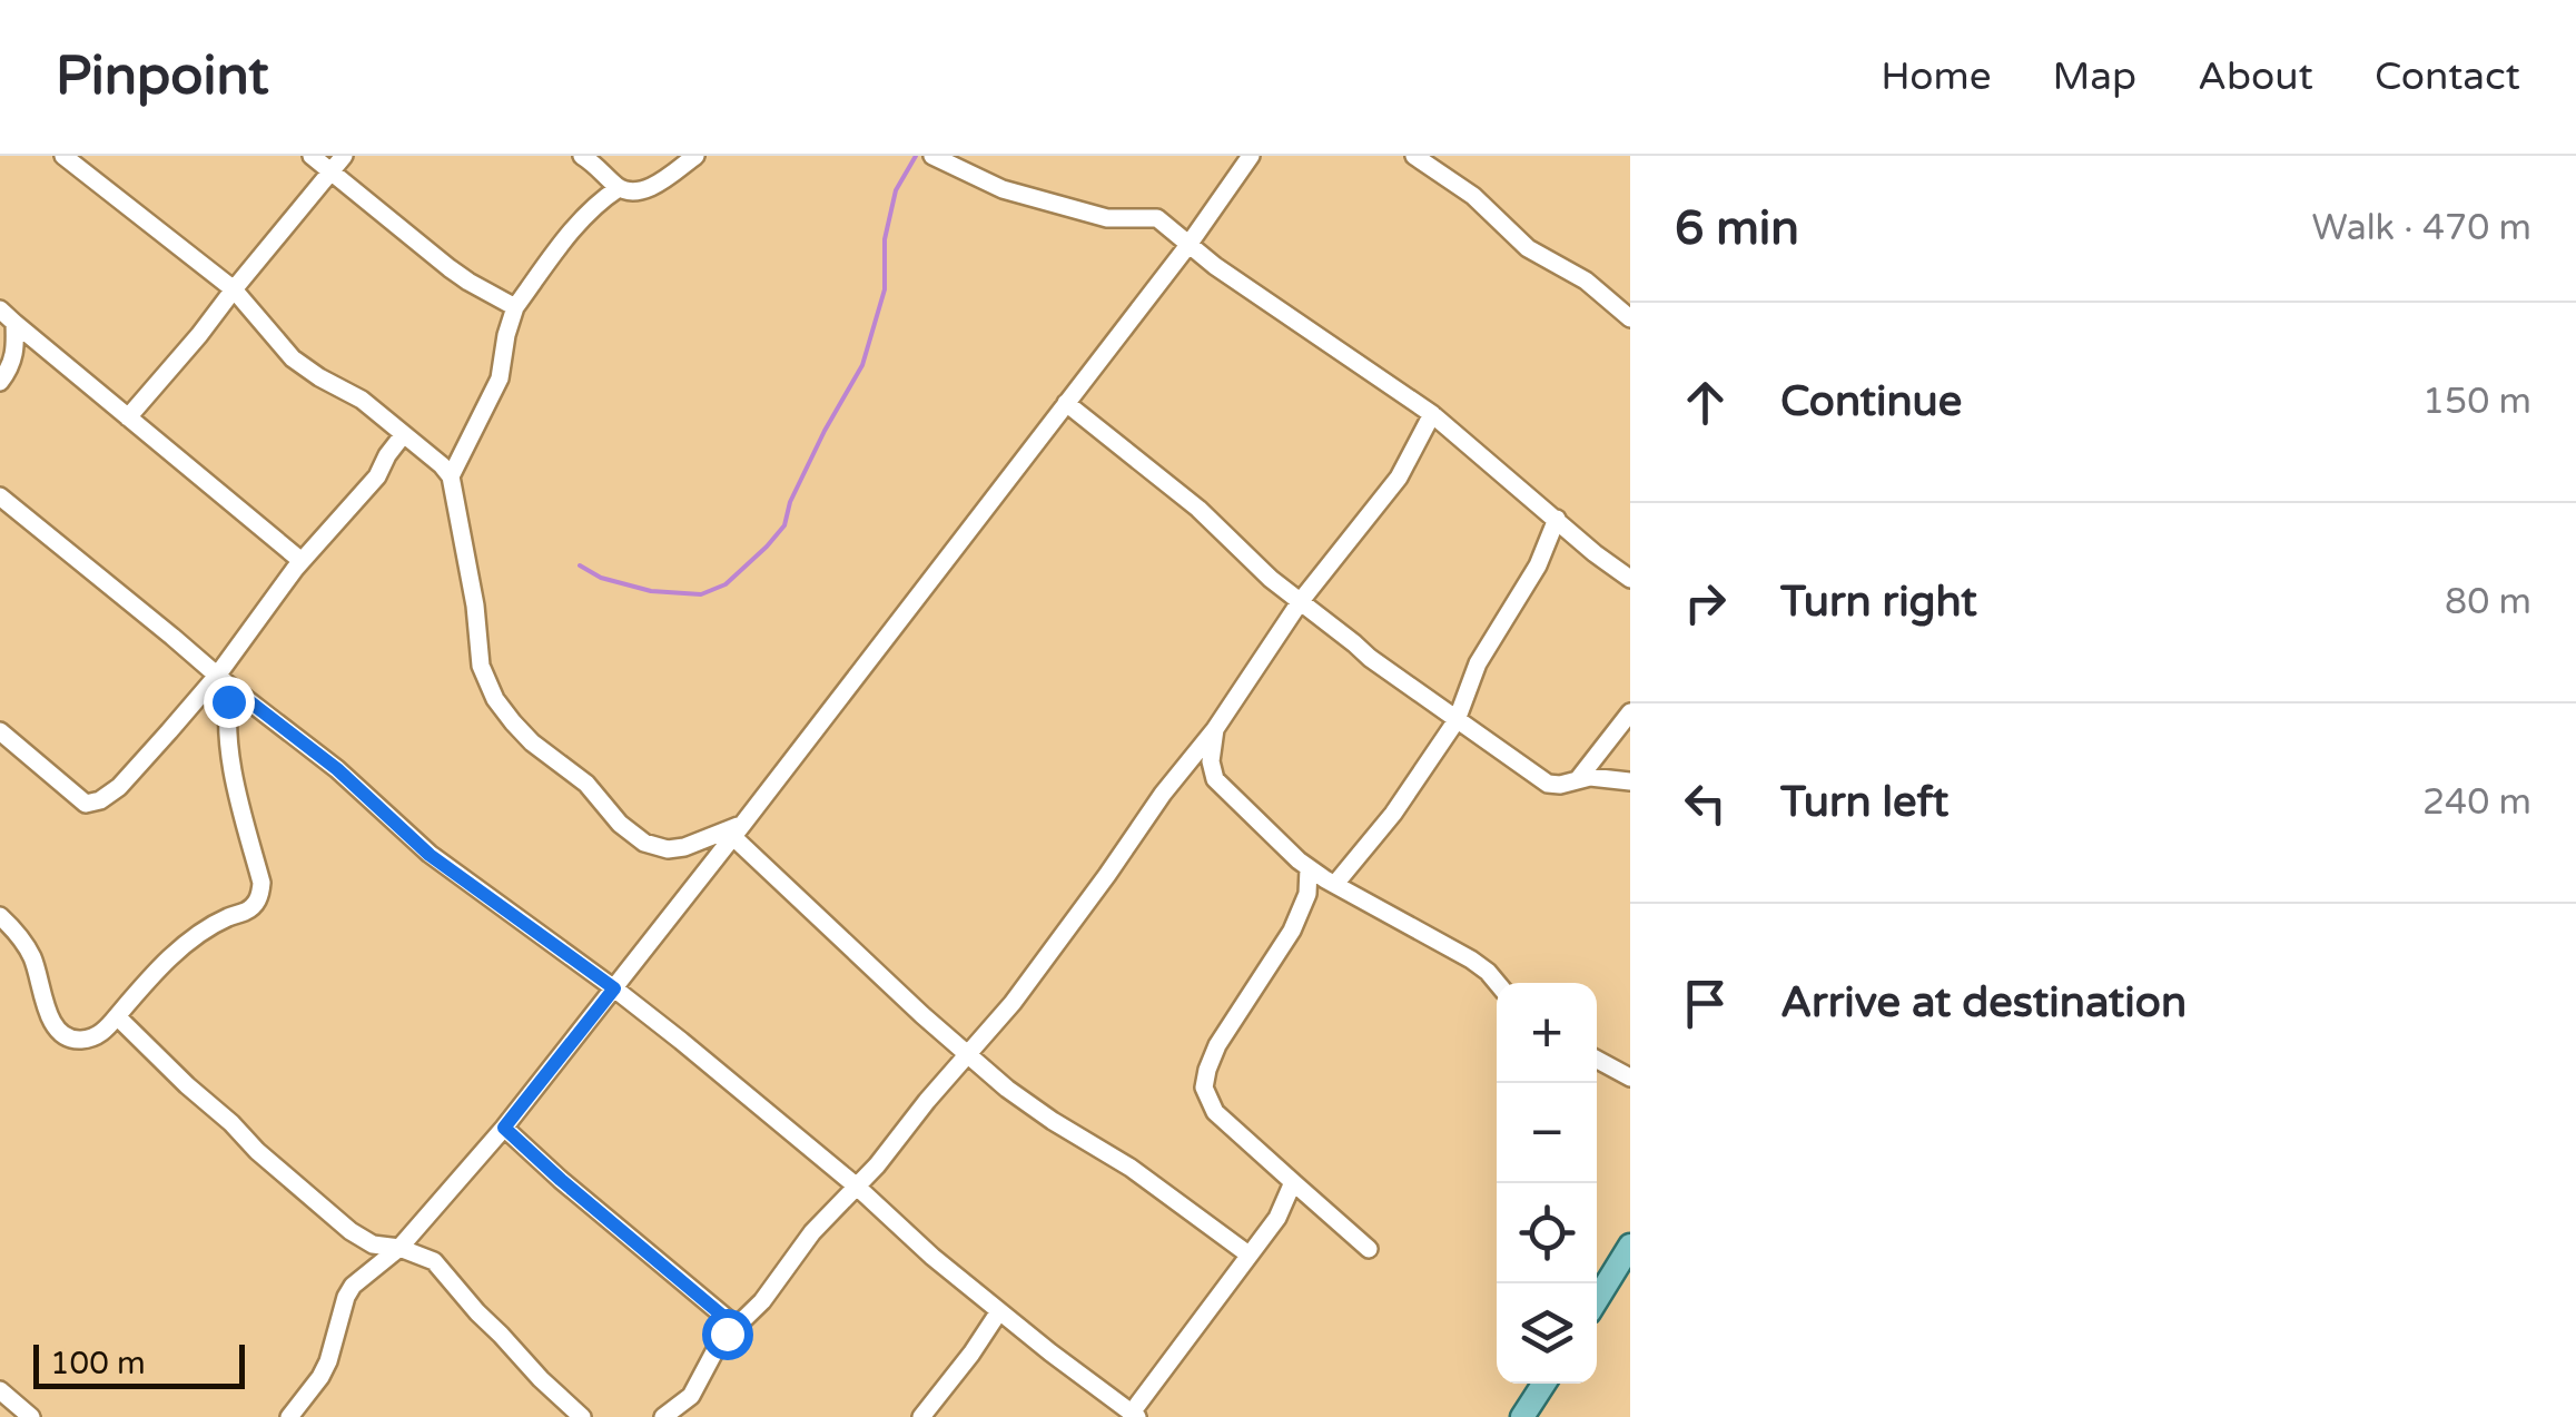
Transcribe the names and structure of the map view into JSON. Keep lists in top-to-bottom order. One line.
{"scale_bar":"100 m","page":{"header":"Pinpoint","nav":["Home","Map","About","Contact"],"heading":["6 min","Walk · 470 m"],"list":[["Continue","150 m"],["Turn right","80 m"],["Turn left","240 m"],"Arrive at destination"],"map_buttons":["+","−"],"scale":"100 m"}}
